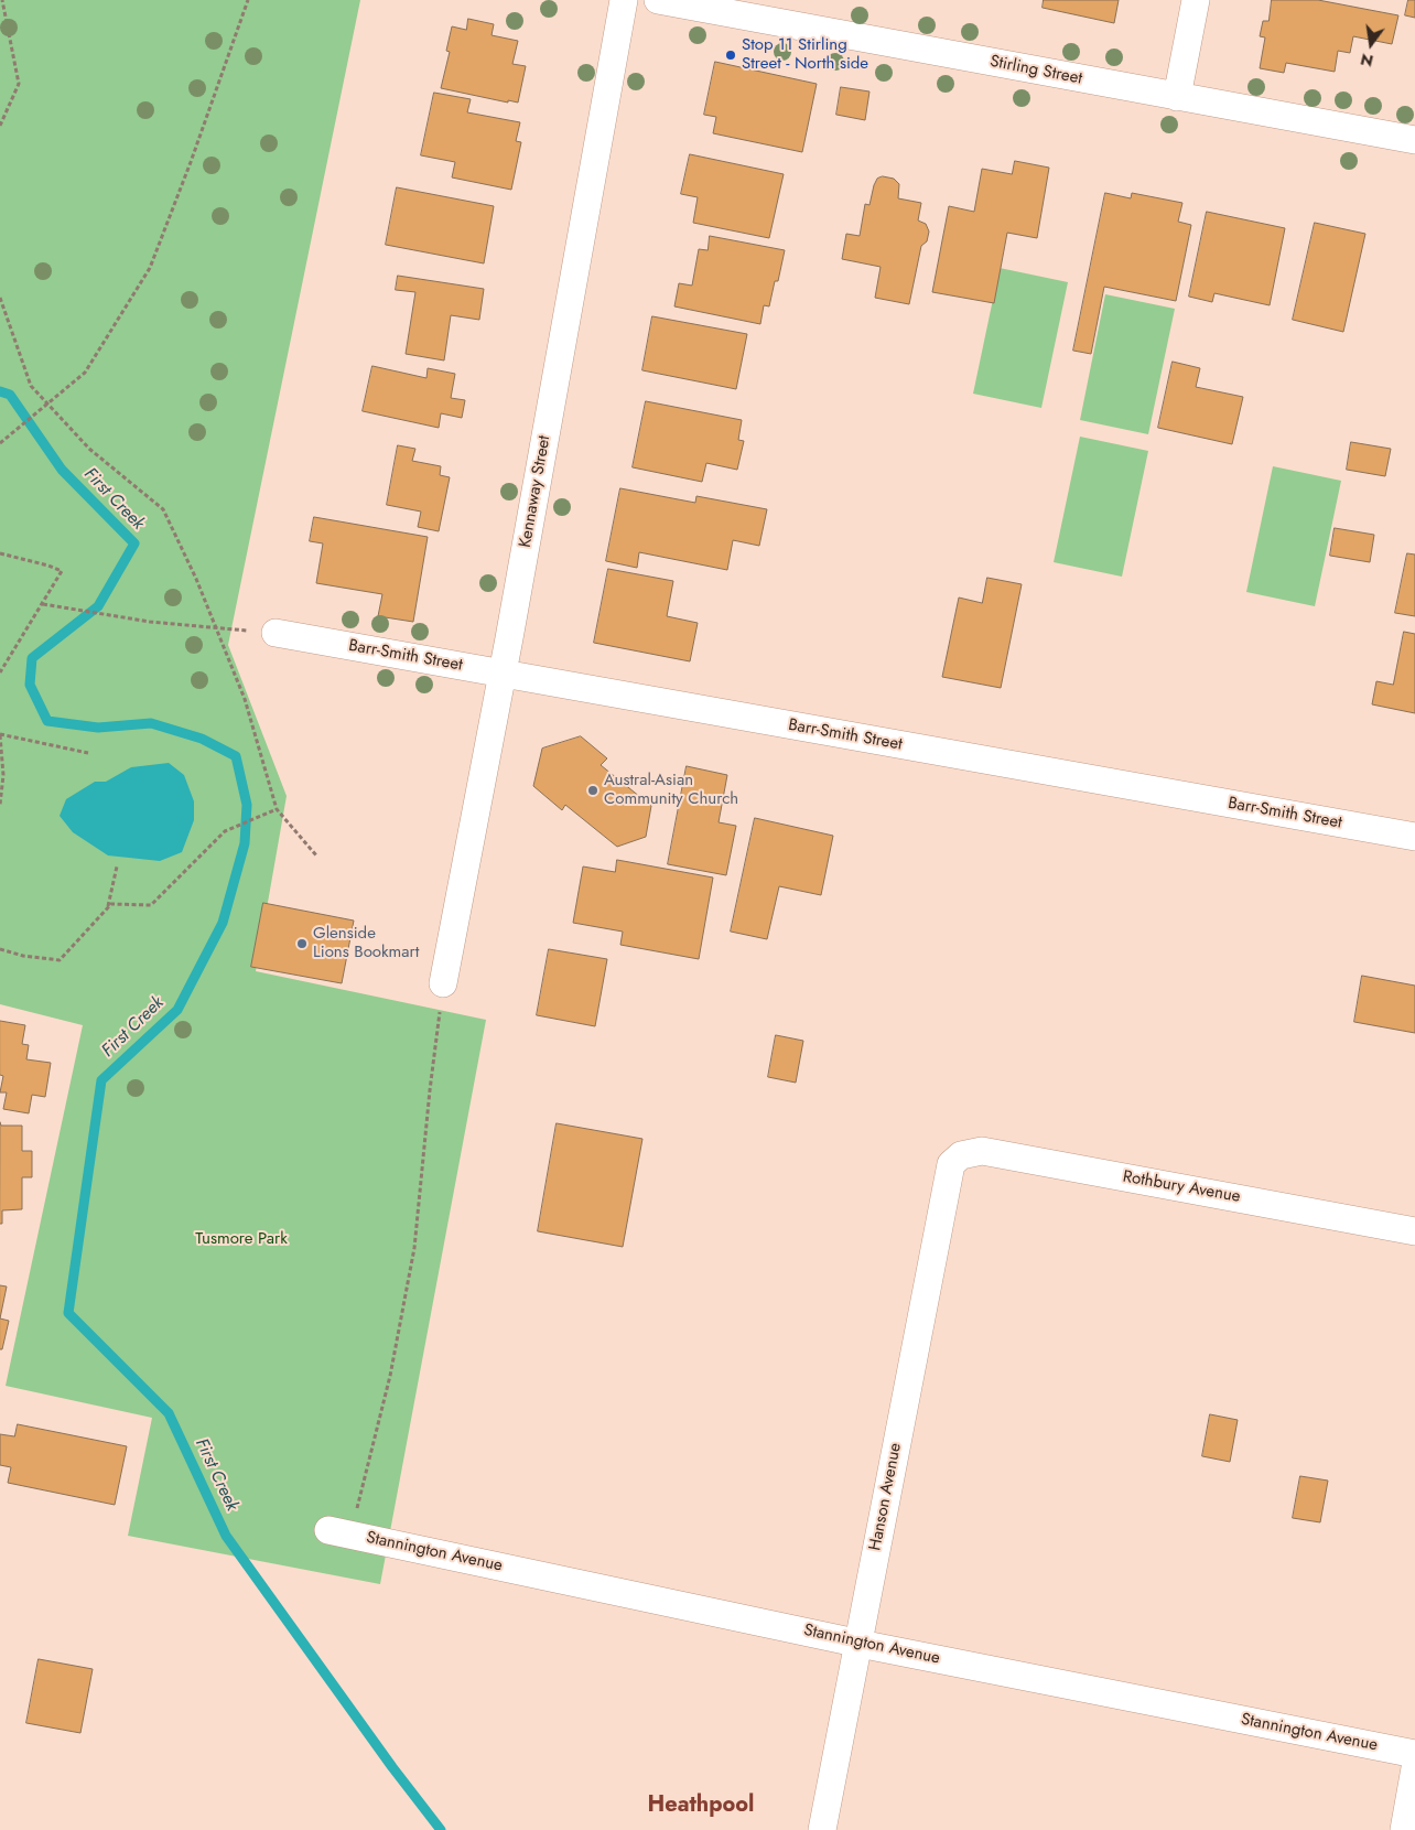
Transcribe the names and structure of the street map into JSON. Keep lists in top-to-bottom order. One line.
{"streets":{"street":["Stirling Street","Kennaway Street","Barr-Smith Street","Rothbury Avenue","Hanson Avenue","Stannington Avenue"]},"crossings":[["Kennaway Street","Barr-Smith Street"],["Rothbury Avenue","Hanson Avenue"],["Hanson Avenue","Stannington Avenue"]],"districts":["Heathpool"],"water":["First Creek"],"parks":["Tusmore Park"],"places":["Stop 11 Stirling Street - North side","Austral-Asian Community Church","Glenside Lions Bookmart"],"north":"bottom"}
